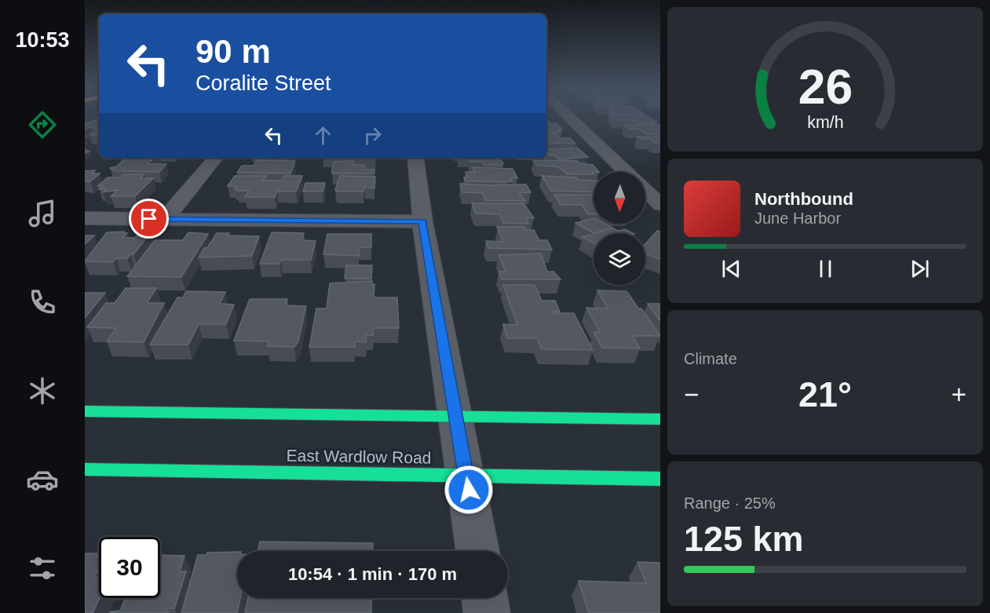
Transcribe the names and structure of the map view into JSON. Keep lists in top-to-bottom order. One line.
{"streets":{"main road":["East Wardlow Road"]},"north":"bottom","page":{"tabs":"10:53","turn":["90 m","Coralite Street"],"song":["Northbound","June Harbor"],"tile":["Climate",["Range · 25%","125 km"]],"heat":["−","21°","+"],"limit":"30","trip":"10:54 · 1 min · 170 m","gauge":["26","km/h"]}}
